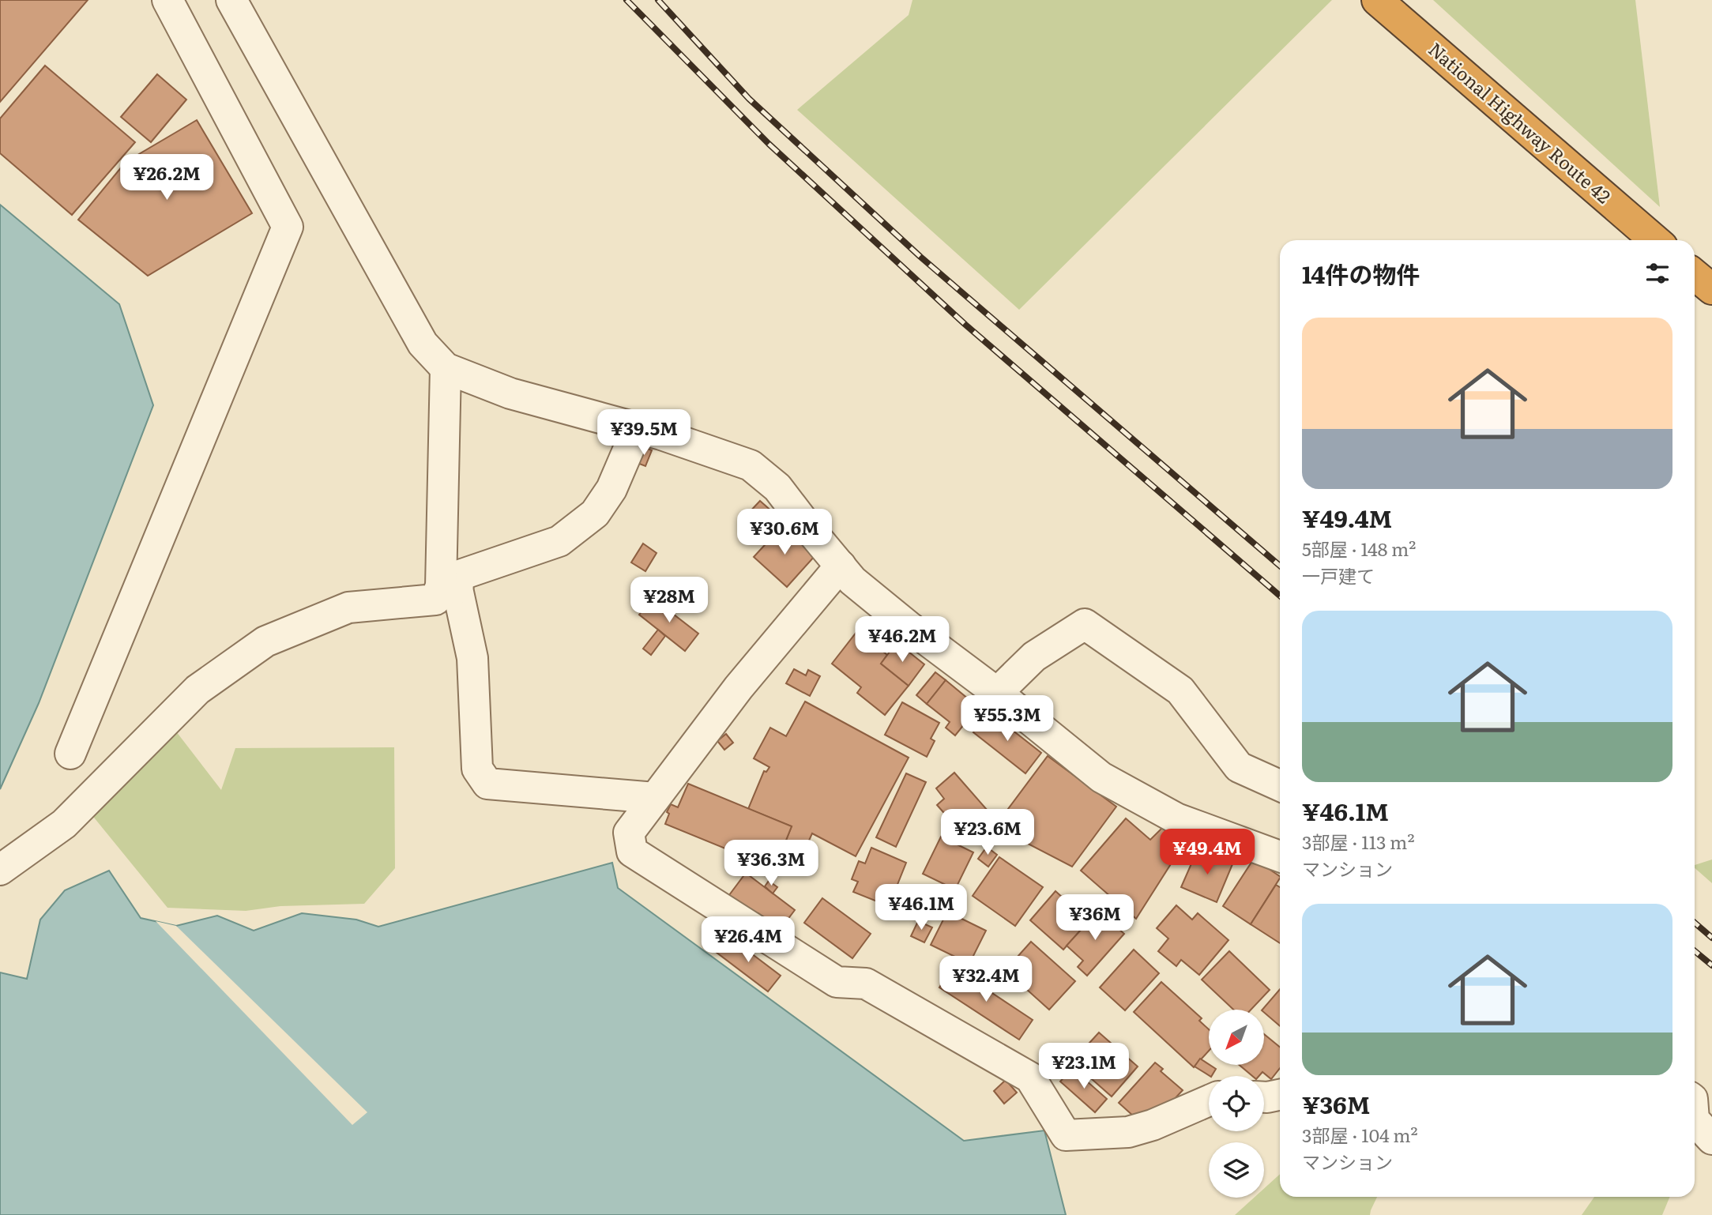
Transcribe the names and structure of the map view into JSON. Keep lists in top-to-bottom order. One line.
{"streets":{"highway":["National Highway Route 42"]},"north":"bottom left","page":{"price":["¥26.2M","¥39.5M","¥30.6M","¥28M","¥46.2M","¥55.3M","¥23.6M","¥49.4M","¥36.3M","¥46.1M","¥36M","¥26.4M","¥32.4M","¥23.1M"],"heading":"14件の物件","list":[{"name":"¥49.4M","note":"5部屋 · 148 m² · 一戸建て"},{"name":"¥46.1M","note":"3部屋 · 113 m² · マンション"},{"name":"¥36M","note":"3部屋 · 104 m² · マンション"}]}}
